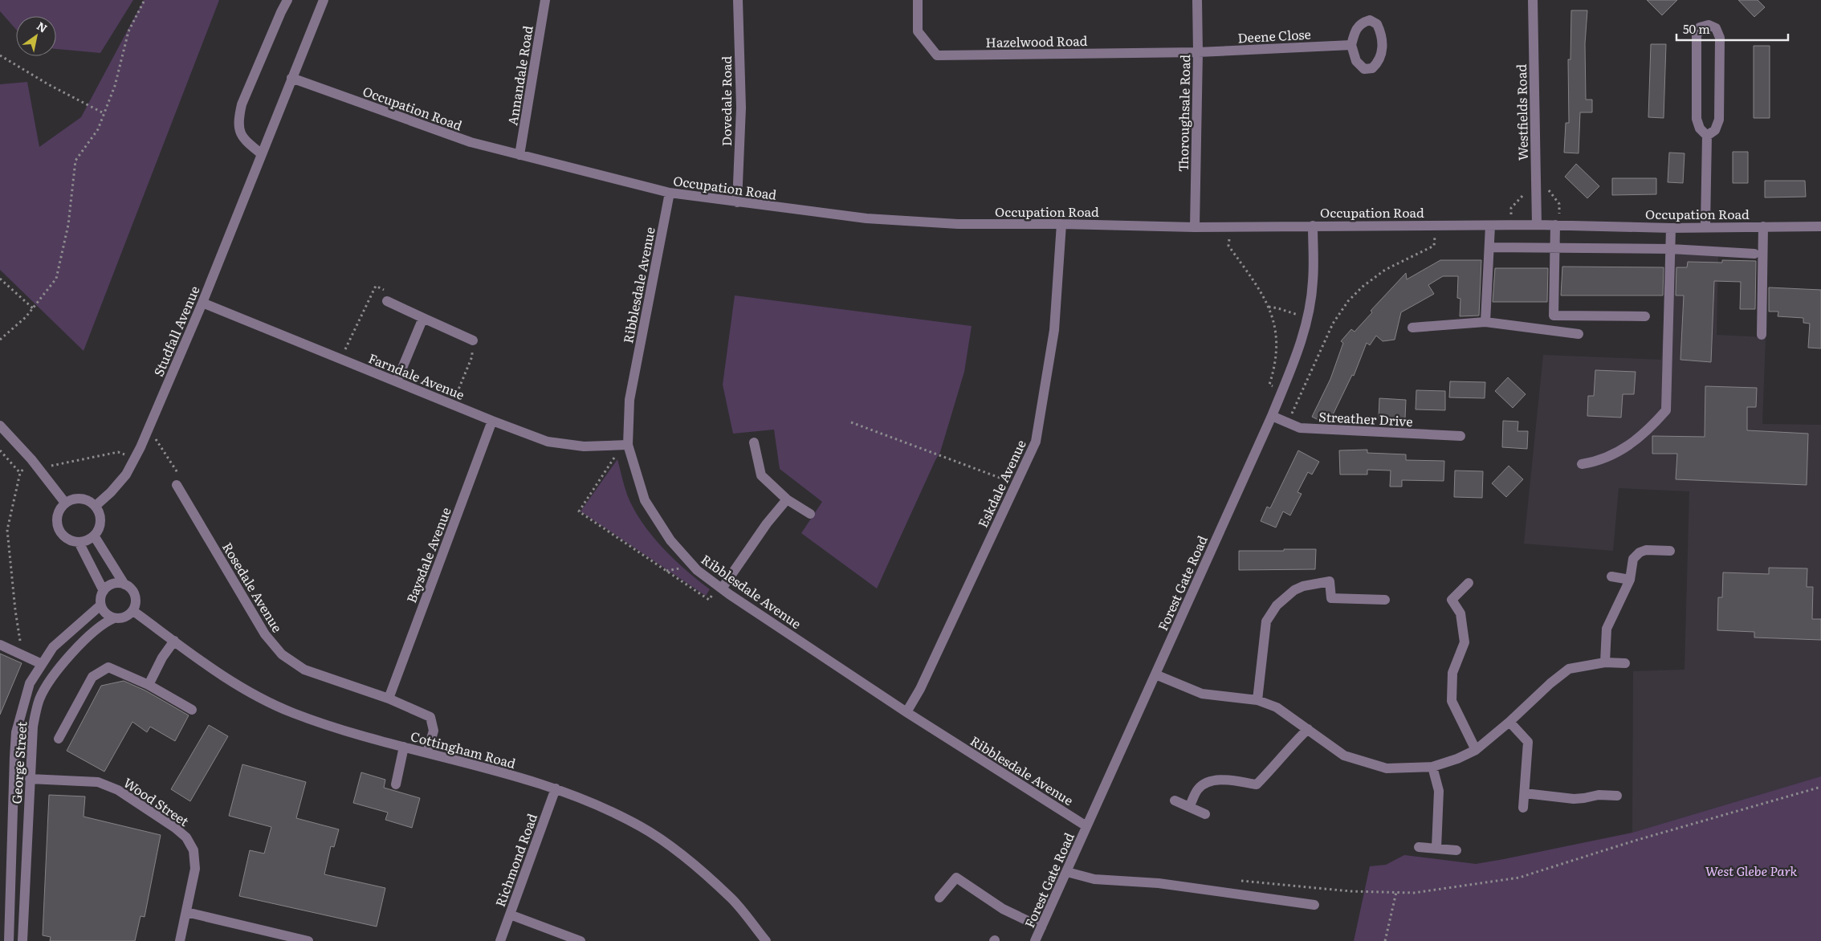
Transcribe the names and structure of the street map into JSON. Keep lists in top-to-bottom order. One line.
{"streets":{"street":["Deene Close","Hazelwood Road","Annandale Road","Dovedale Road","Occupation Road","Westfields Road","Thoroughsale Road","Ribblesdale Avenue","Studfall Avenue","Farndale Avenue","Streather Drive","Eskdale Avenue","Baysdale Avenue","Forest Gate Road","Rosedale Avenue","Cottingham Road","George Street","Wood Street","Richmond Road"]},"crossings":[["Deene Close","Hazelwood Road"],["Deene Close","Thoroughsale Road"],["Hazelwood Road","Thoroughsale Road"],["Annandale Road","Occupation Road"],["Dovedale Road","Occupation Road"],["Occupation Road","Westfields Road"],["Occupation Road","Thoroughsale Road"],["Occupation Road","Ribblesdale Avenue"],["Occupation Road","Studfall Avenue"],["Occupation Road","Eskdale Avenue"],["Occupation Road","Forest Gate Road"],["Ribblesdale Avenue","Farndale Avenue"],["Ribblesdale Avenue","Eskdale Avenue"],["Ribblesdale Avenue","Forest Gate Road"],["Studfall Avenue","Farndale Avenue"],["Farndale Avenue","Baysdale Avenue"],["Streather Drive","Forest Gate Road"],["Baysdale Avenue","Rosedale Avenue"],["Rosedale Avenue","Cottingham Road"],["Cottingham Road","George Street"],["Cottingham Road","Richmond Road"],["George Street","Wood Street"]],"parks":["West Glebe Park"],"scale_bar":"50 m","north":"top right"}
